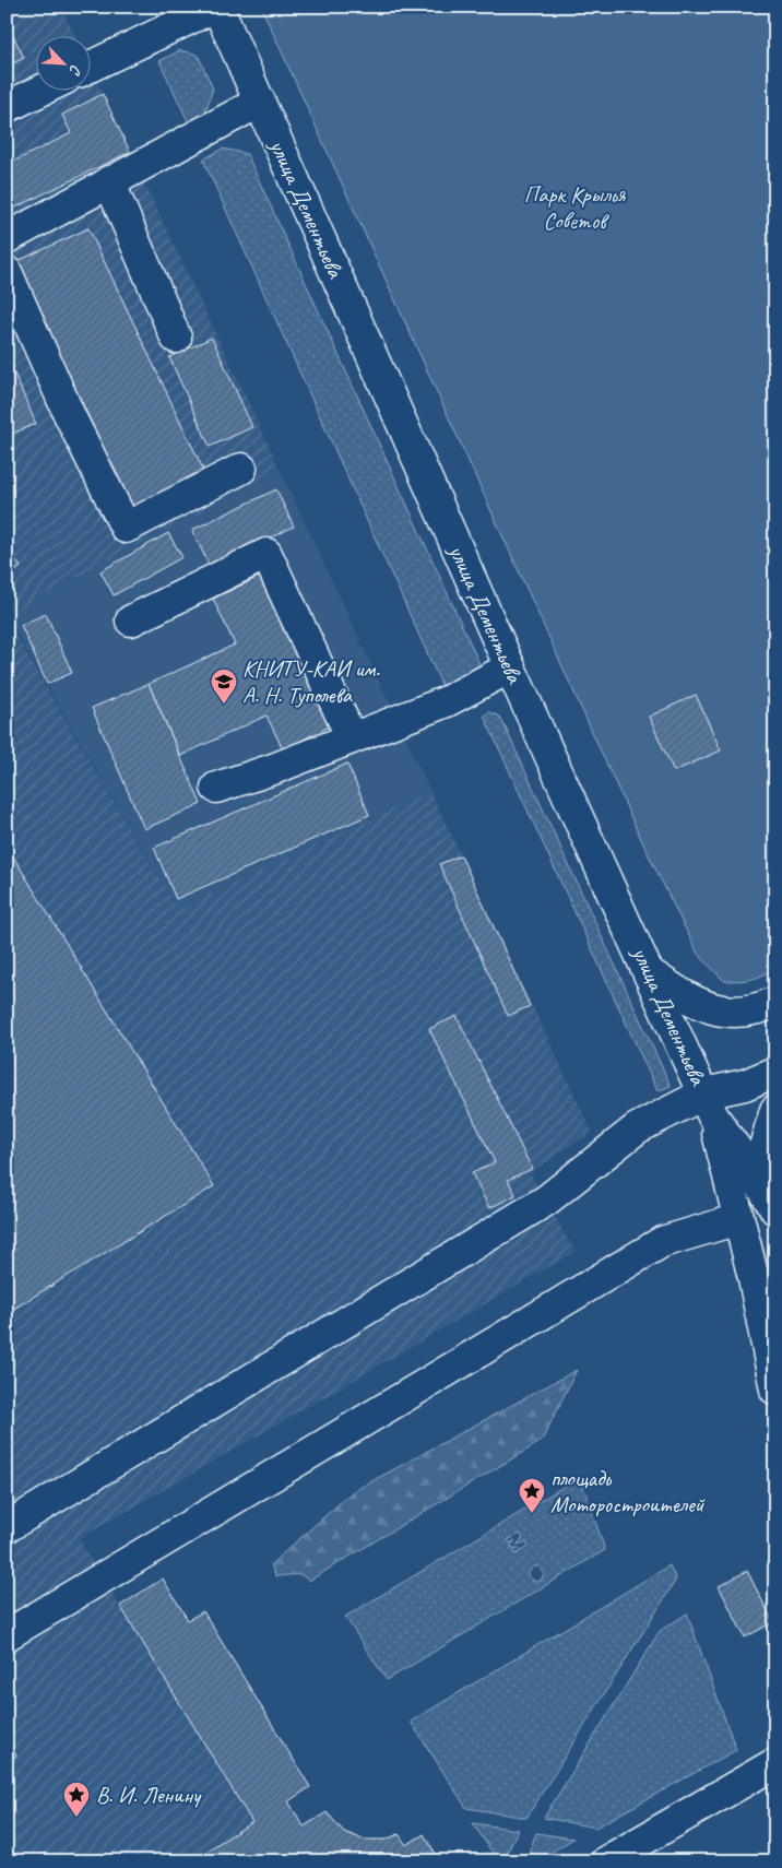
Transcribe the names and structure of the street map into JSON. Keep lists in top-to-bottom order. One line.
{"streets":{"main road":["улица Дементьева"]},"parks":["Парк Крылья Советов"],"places":{"school or university":["КНИТУ-КАИ им. А. Н. Туполева"],"place":["площадь Моторостроителей","В. И. Ленину"]},"north":"bottom right"}
